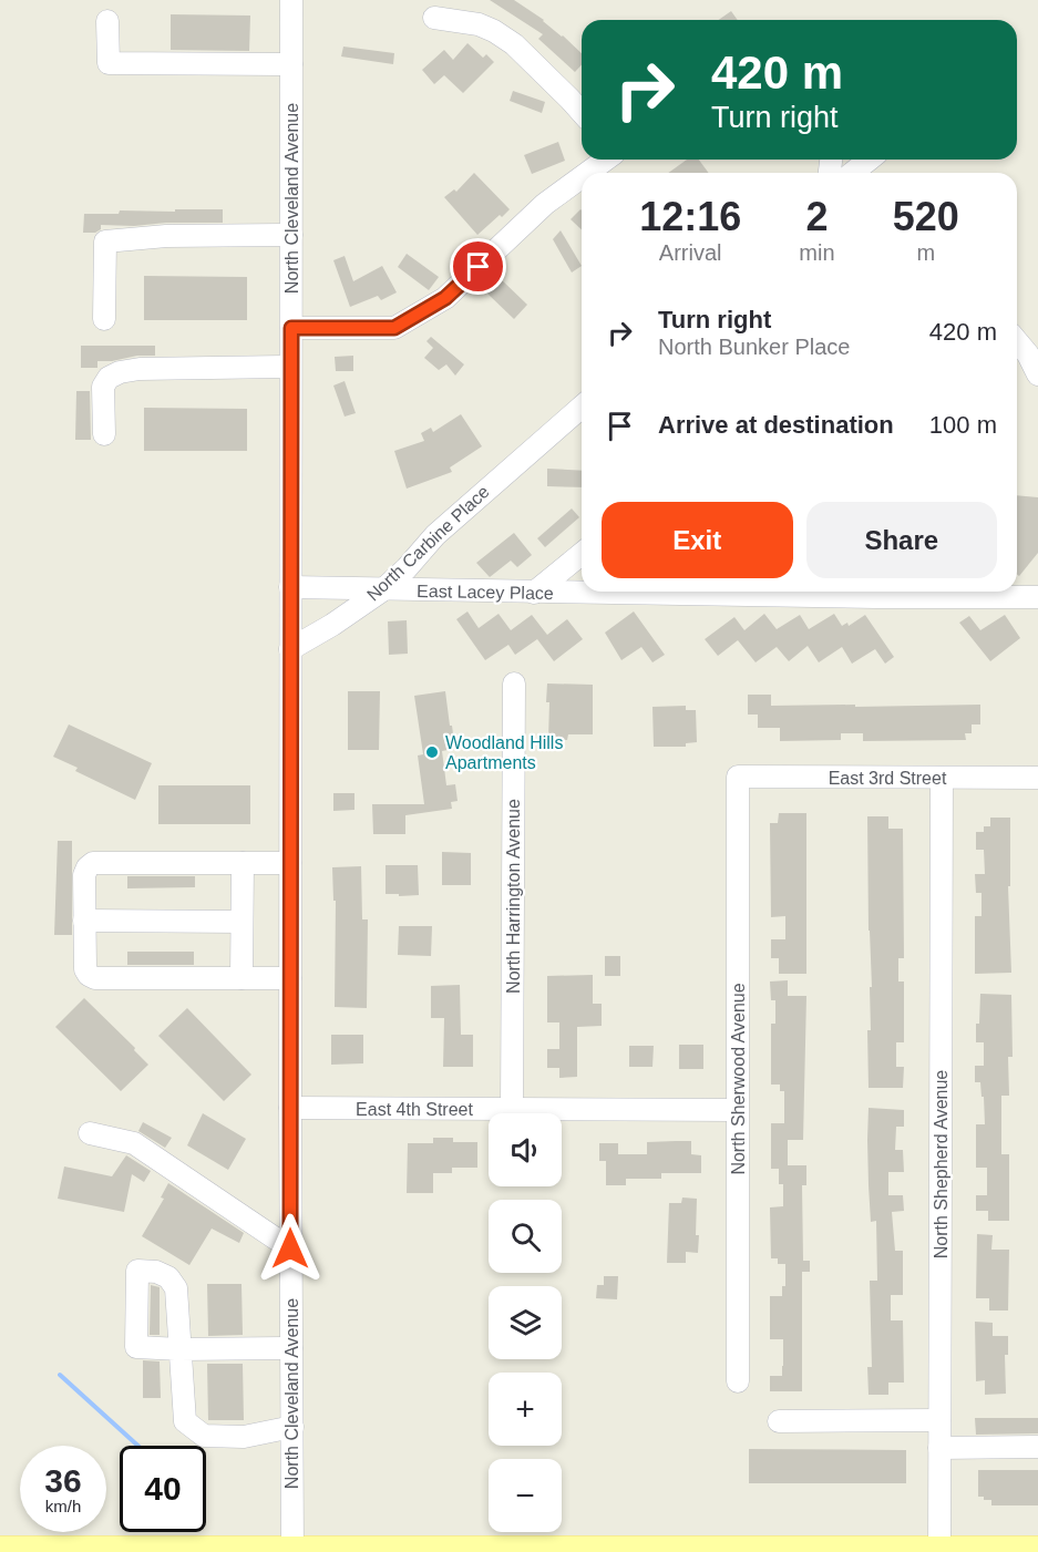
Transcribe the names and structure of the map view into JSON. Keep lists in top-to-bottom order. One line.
{"streets":{"street":["North Cleveland Avenue","North Carbine Place","East Lacey Place","East 3rd Street","North Harrington Avenue","North Sherwood Avenue","East 4th Street","North Shepherd Avenue"]},"crossings":[["North Cleveland Avenue","North Carbine Place"],["North Cleveland Avenue","East Lacey Place"],["North Cleveland Avenue","East 4th Street"],["North Carbine Place","East Lacey Place"],["East 3rd Street","North Sherwood Avenue"],["East 3rd Street","North Shepherd Avenue"],["North Harrington Avenue","East 4th Street"],["North Sherwood Avenue","East 4th Street"]],"places":["Woodland Hills Apartments"],"page":{"turn":["420 m","Turn right"],"eta":["12:16","Arrival","2","min","520","m"],"list":[{"name":"Turn right","note":"North Bunker Place","value":"420 m"},{"name":"Arrive at destination","value":"100 m"}],"buttons":["Exit","Share"],"map_buttons":["+","−"],"speed":"36 km/h","limit":"40"}}
